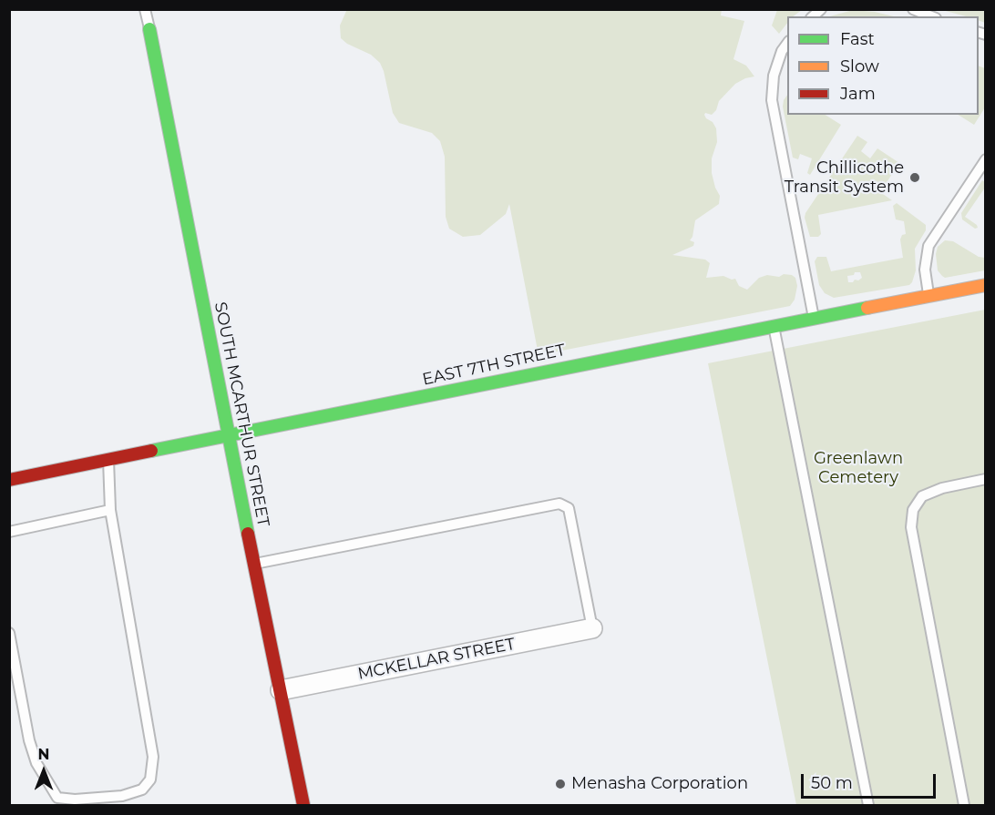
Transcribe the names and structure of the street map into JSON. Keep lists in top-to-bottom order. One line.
{"streets":{"street":["EAST 7TH STREET","SOUTH MCARTHUR STREET","MCKELLAR STREET"]},"crossings":[["EAST 7TH STREET","SOUTH MCARTHUR STREET"],["SOUTH MCARTHUR STREET","MCKELLAR STREET"]],"parks":["Greenlawn Cemetery"],"places":["Chillicothe Transit System","Menasha Corporation"],"legend":["Fast","Slow","Jam"],"scale_bar":"50 m","north":"top"}
